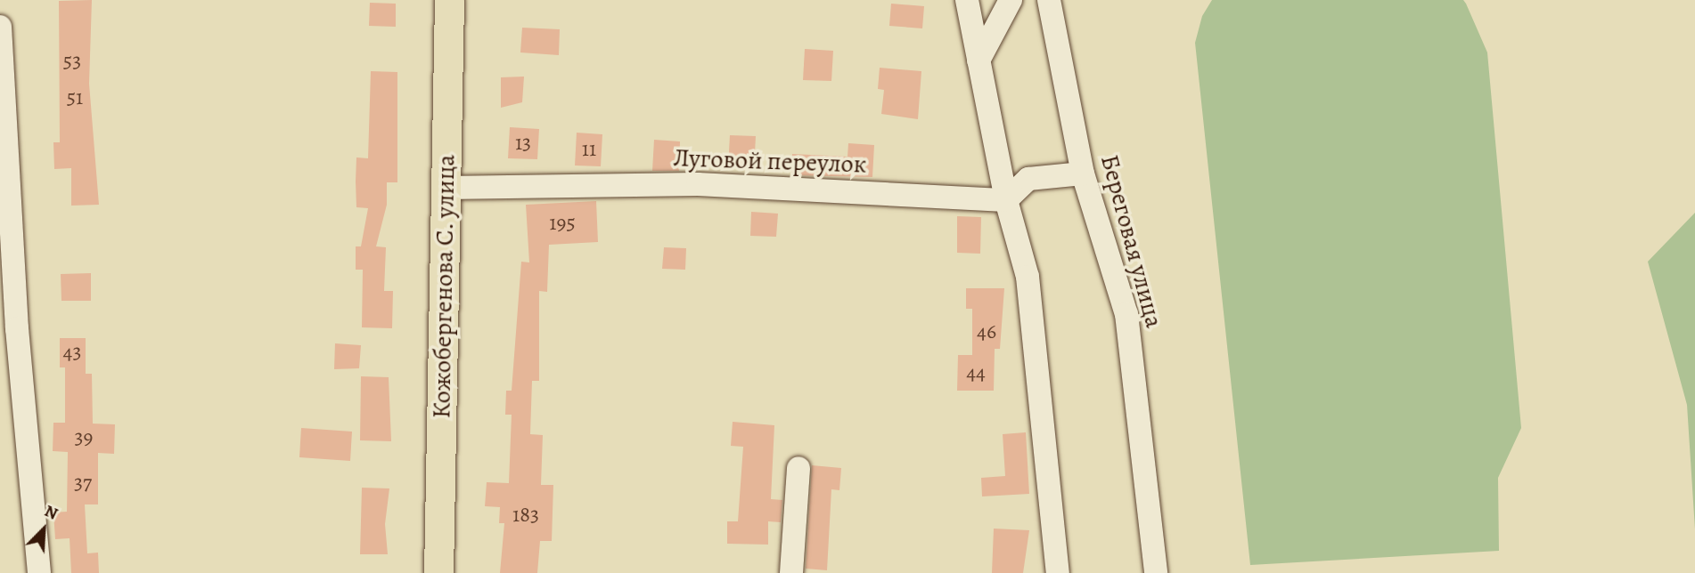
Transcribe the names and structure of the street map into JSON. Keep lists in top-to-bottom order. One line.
{"streets":{"main road":["Кожобергенова С. улица"],"street":["Луговой переулок","Береговая улица"]},"crossings":[["Луговой переулок","Кожобергенова С. улица"]],"house_numbers":["53","51","13","11","195","46","43","44","39","37","183"],"north":"top right"}
